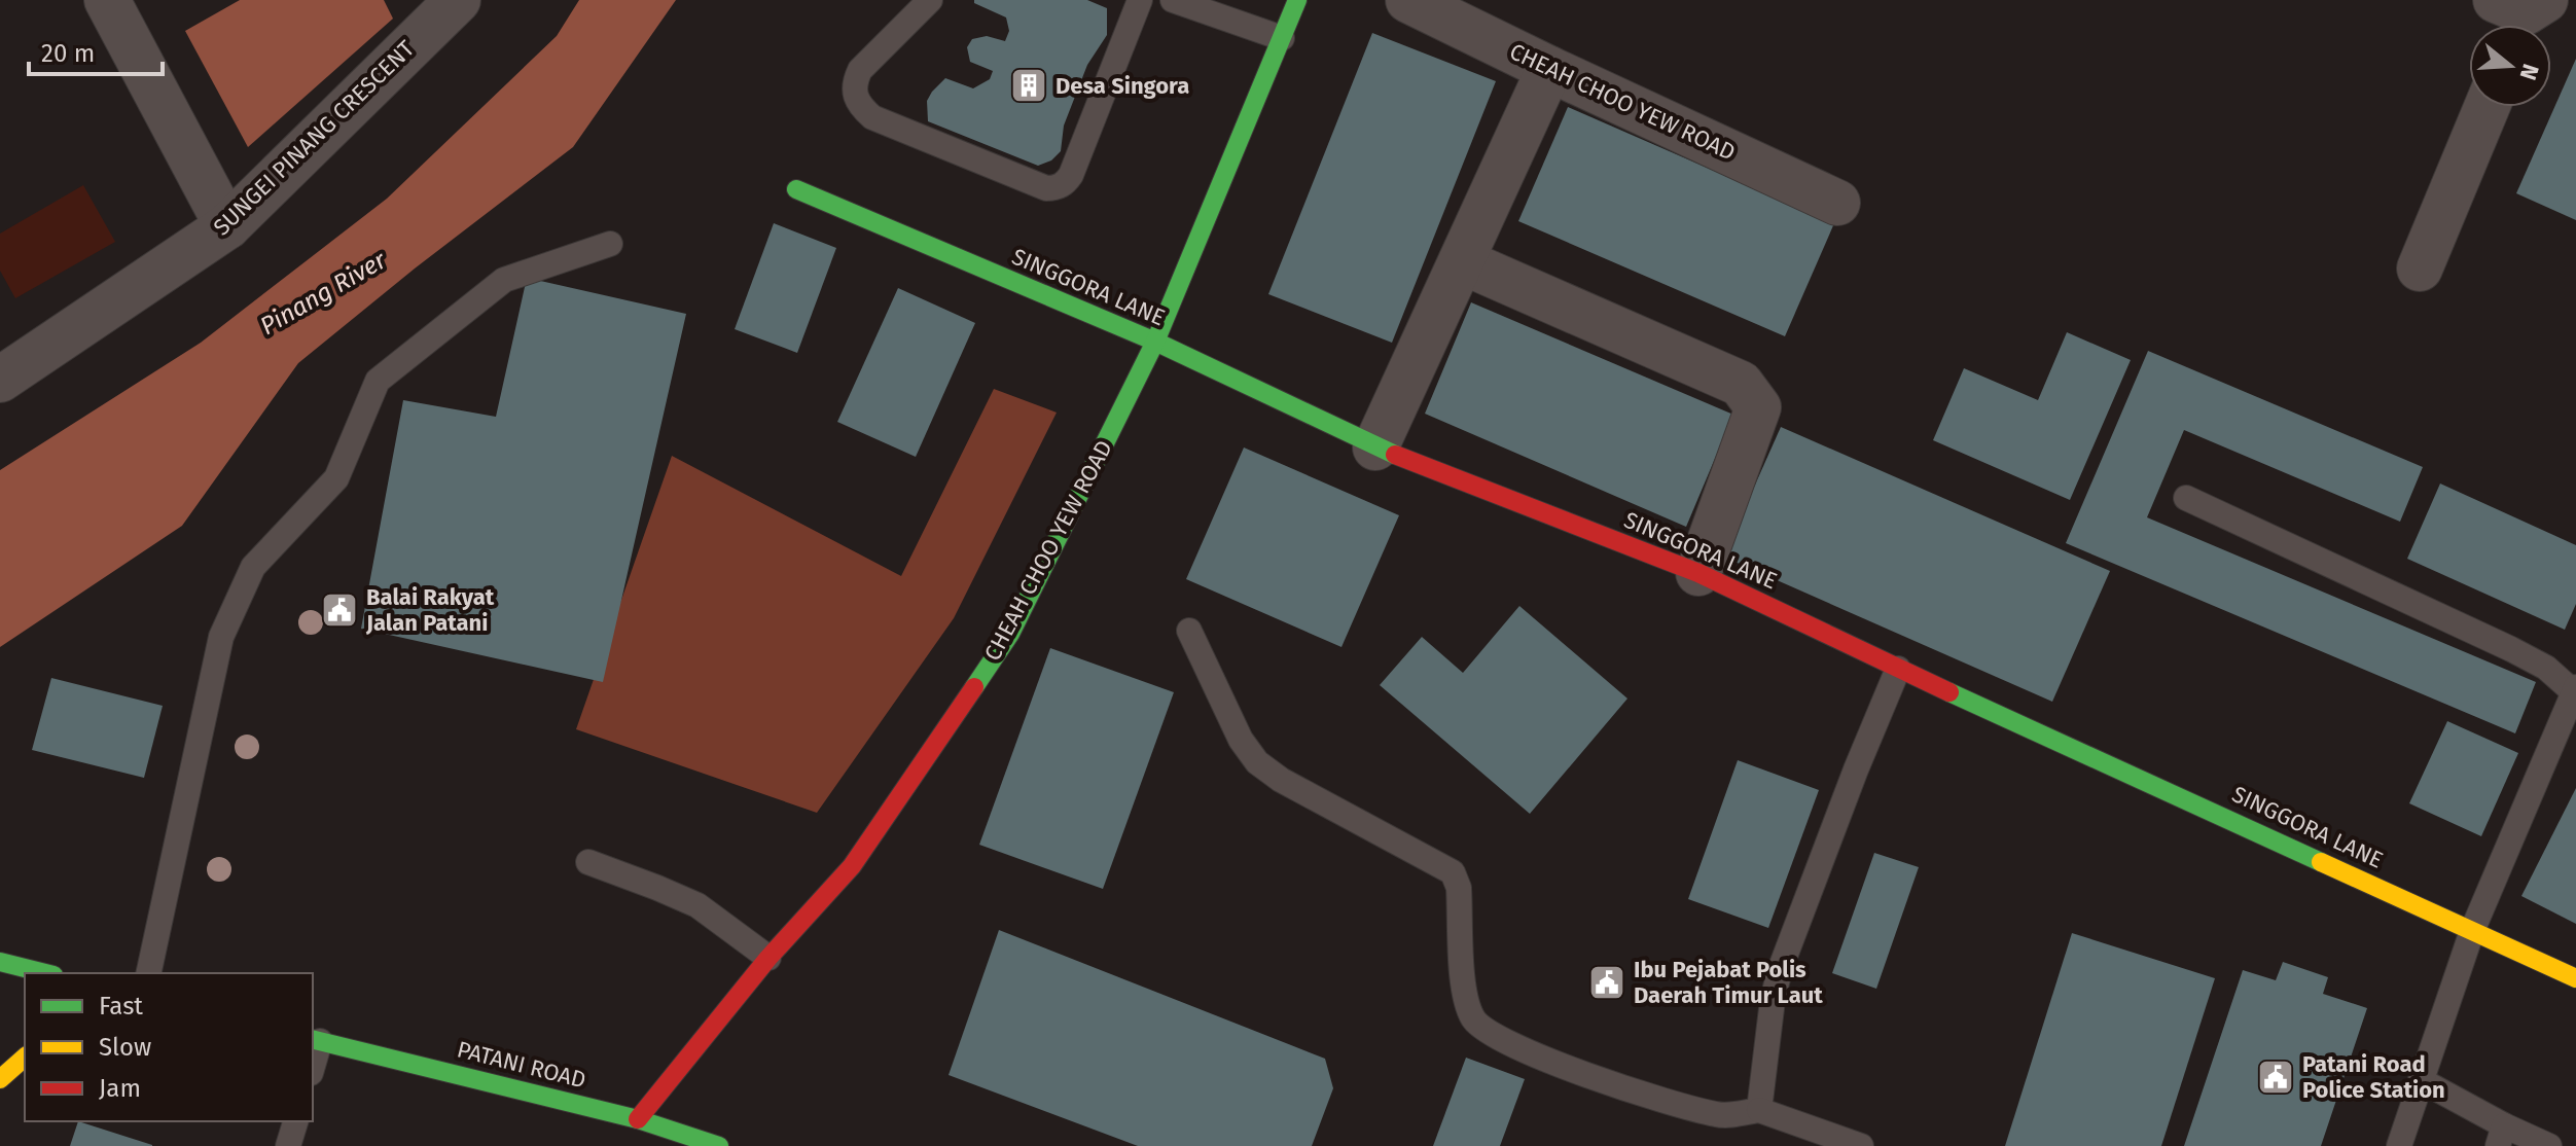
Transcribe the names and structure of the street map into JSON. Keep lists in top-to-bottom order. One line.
{"streets":{"street":["CHEAH CHOO YEW ROAD","SUNGEI PINANG CRESCENT","SINGGORA LANE","PATANI ROAD"]},"crossings":[["CHEAH CHOO YEW ROAD","SINGGORA LANE"],["CHEAH CHOO YEW ROAD","PATANI ROAD"]],"water":["Pinang River"],"places":{"building":["Desa Singora"],"public building":["Balai Rakyat Jalan Patani","Ibu Pejabat Polis Daerah Timur Laut","Patani Road Police Station"]},"legend":["Fast","Slow","Jam"],"scale_bar":"20 m","north":"right"}
